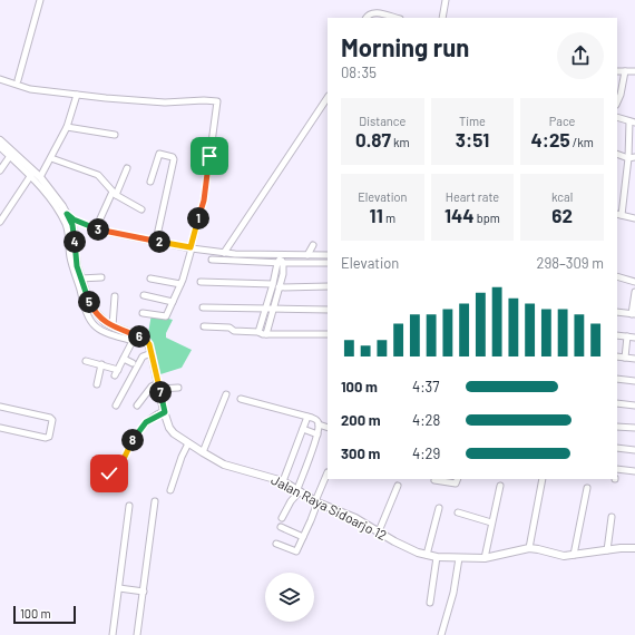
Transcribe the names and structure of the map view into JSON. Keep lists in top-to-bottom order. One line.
{"streets":{"main road":["Jalan Raya Sidoarjo 12"]},"scale_bar":"100 m","page":{"heading":["Morning run","08:35"],"stats":[["Distance","0.87 km"],["Time","3:51"],["Pace","4:25 /km"],["Elevation","11 m"],["Heart rate","144 bpm"],["kcal","62"]],"pins":["1","3","2","4","5","6","7","8"],"chart":["Elevation","298–309 m"],"list":[{"name":"100 m","note":"4:37"},{"name":"200 m","note":"4:28"},{"name":"300 m","note":"4:29"}],"scale":"100 m"}}
